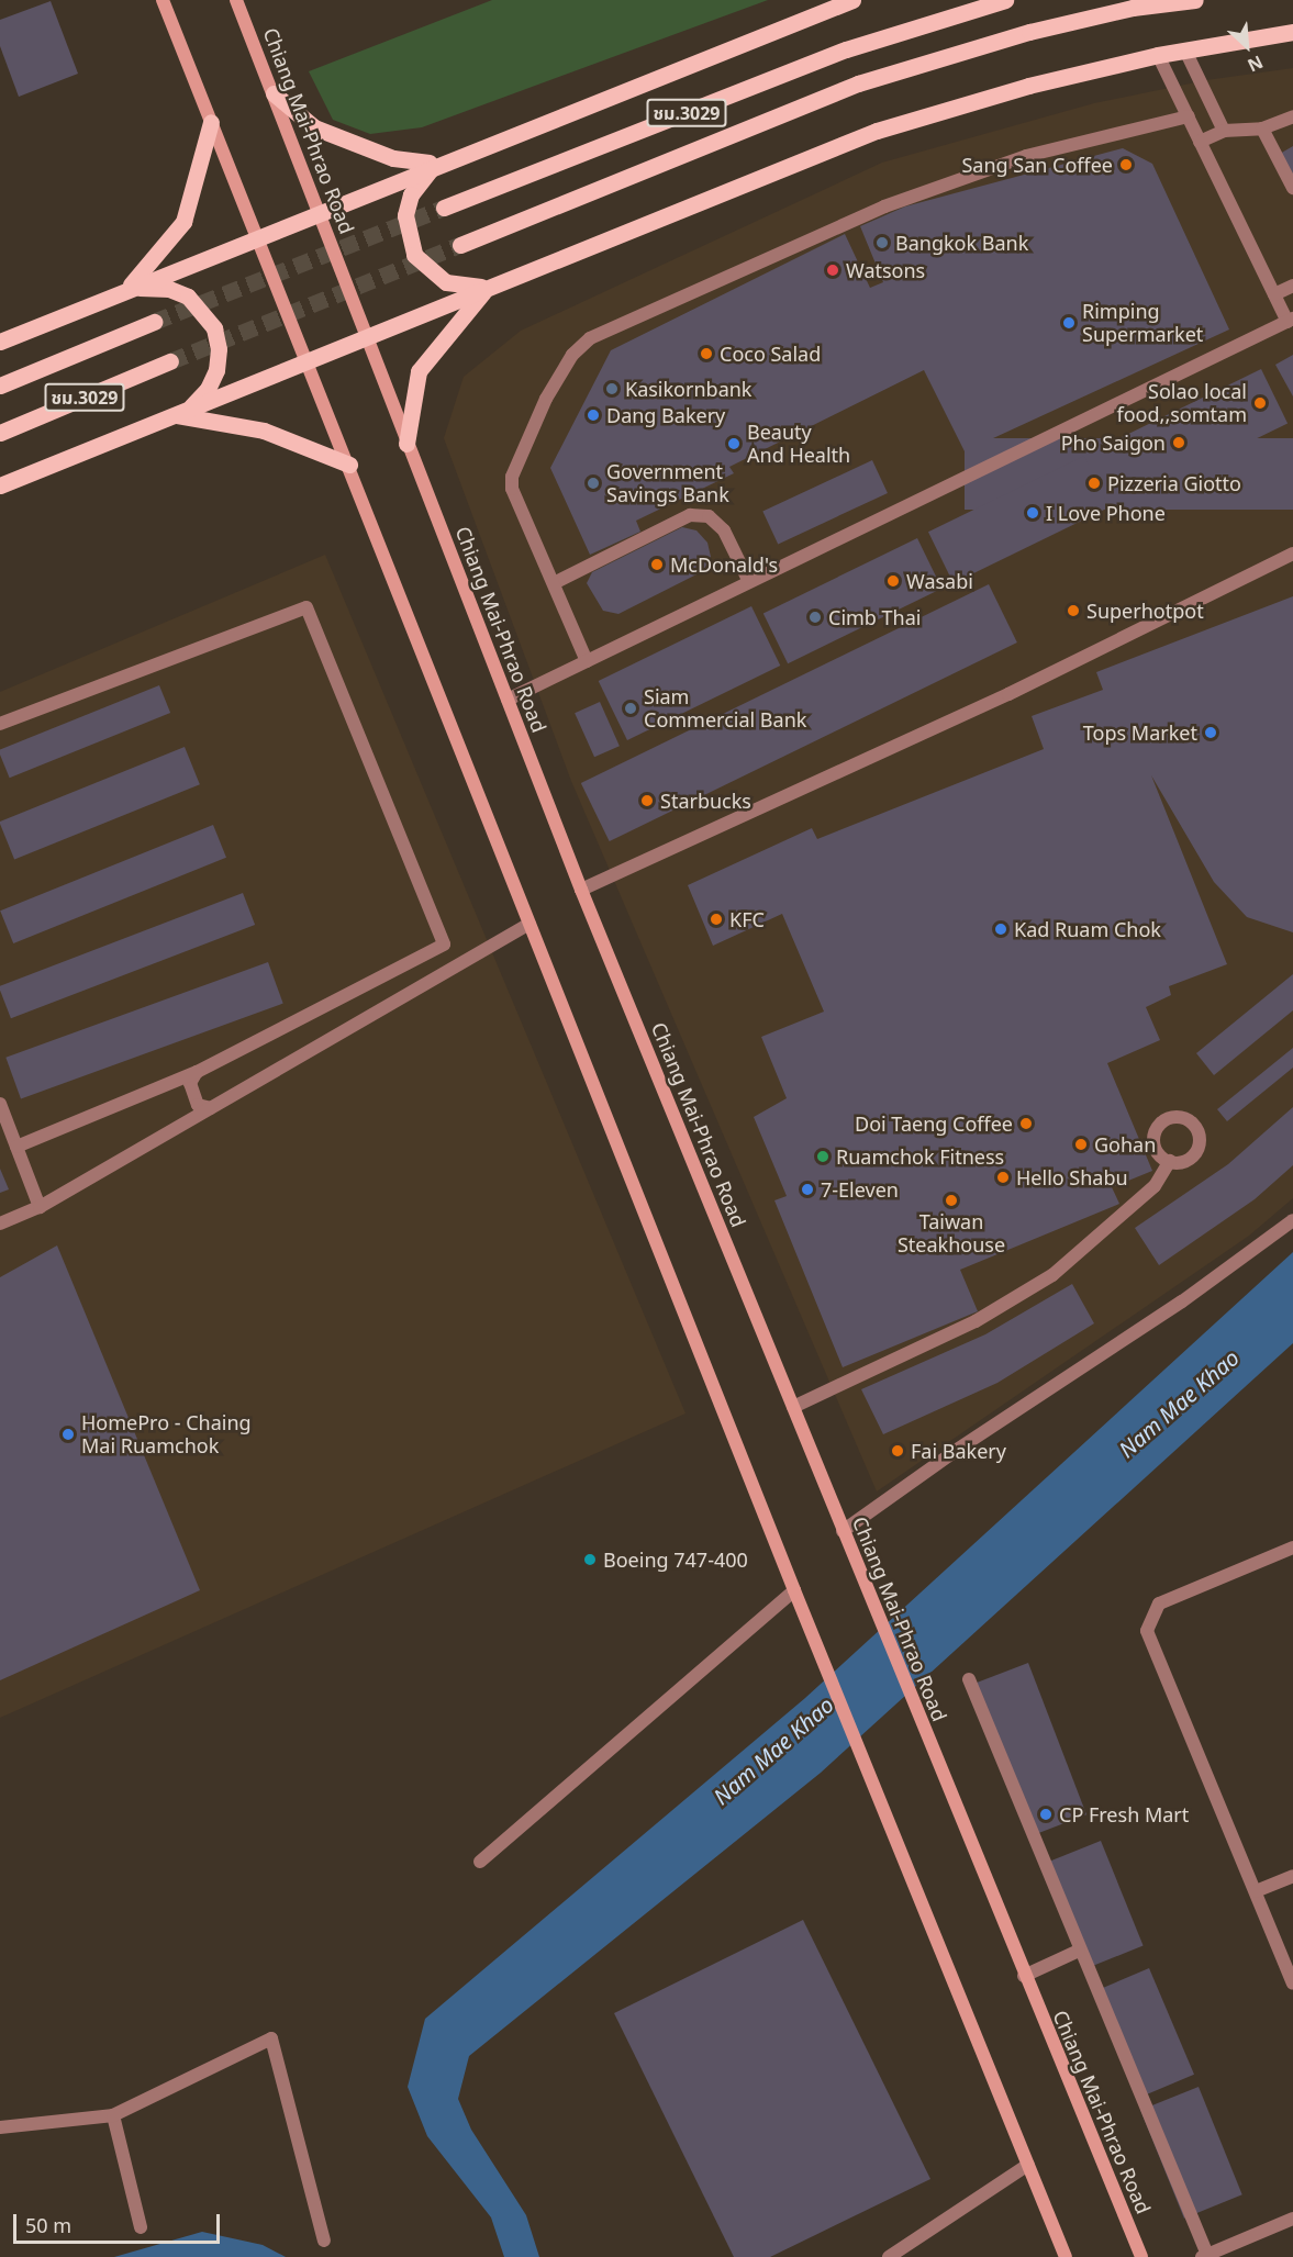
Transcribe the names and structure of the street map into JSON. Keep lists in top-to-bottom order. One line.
{"streets":{"main road":["ชม.3029","Chiang Mai-Phrao Road"]},"water":["Nam Mae Khao"],"places":["Sang San Coffee","Bangkok Bank","Watsons","Rimping Supermarket","Coco Salad","Kasikornbank","Solao local food,,somtam","Dang Bakery","Pho Saigon","Beauty And Health","Government Savings Bank","Pizzeria Giotto","I Love Phone","McDonald's","Wasabi","Superhotpot","Cimb Thai","Siam Commercial Bank","Tops Market","Starbucks","KFC","Kad Ruam Chok","Doi Taeng Coffee","Gohan","Ruamchok Fitness","Hello Shabu","7-Eleven","Taiwan Steakhouse","HomePro - Chaing Mai Ruamchok","Fai Bakery","Boeing 747-400","CP Fresh Mart"],"scale_bar":"50 m","north":"bottom right"}
